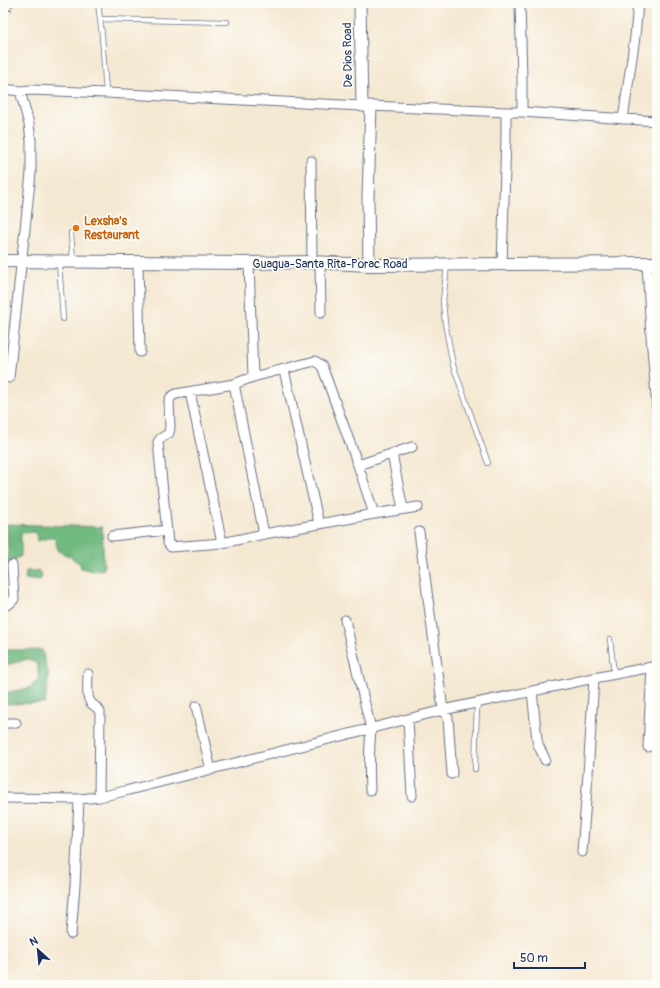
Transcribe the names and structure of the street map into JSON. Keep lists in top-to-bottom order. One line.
{"streets":{"main road":["Guagua-Santa Rita-Porac Road"],"street":["De Dios Road"]},"crossings":[["De Dios Road","Guagua-Santa Rita-Porac Road"]],"places":["Lexsha's Restaurant"],"scale_bar":"50 m","north":"top left"}
